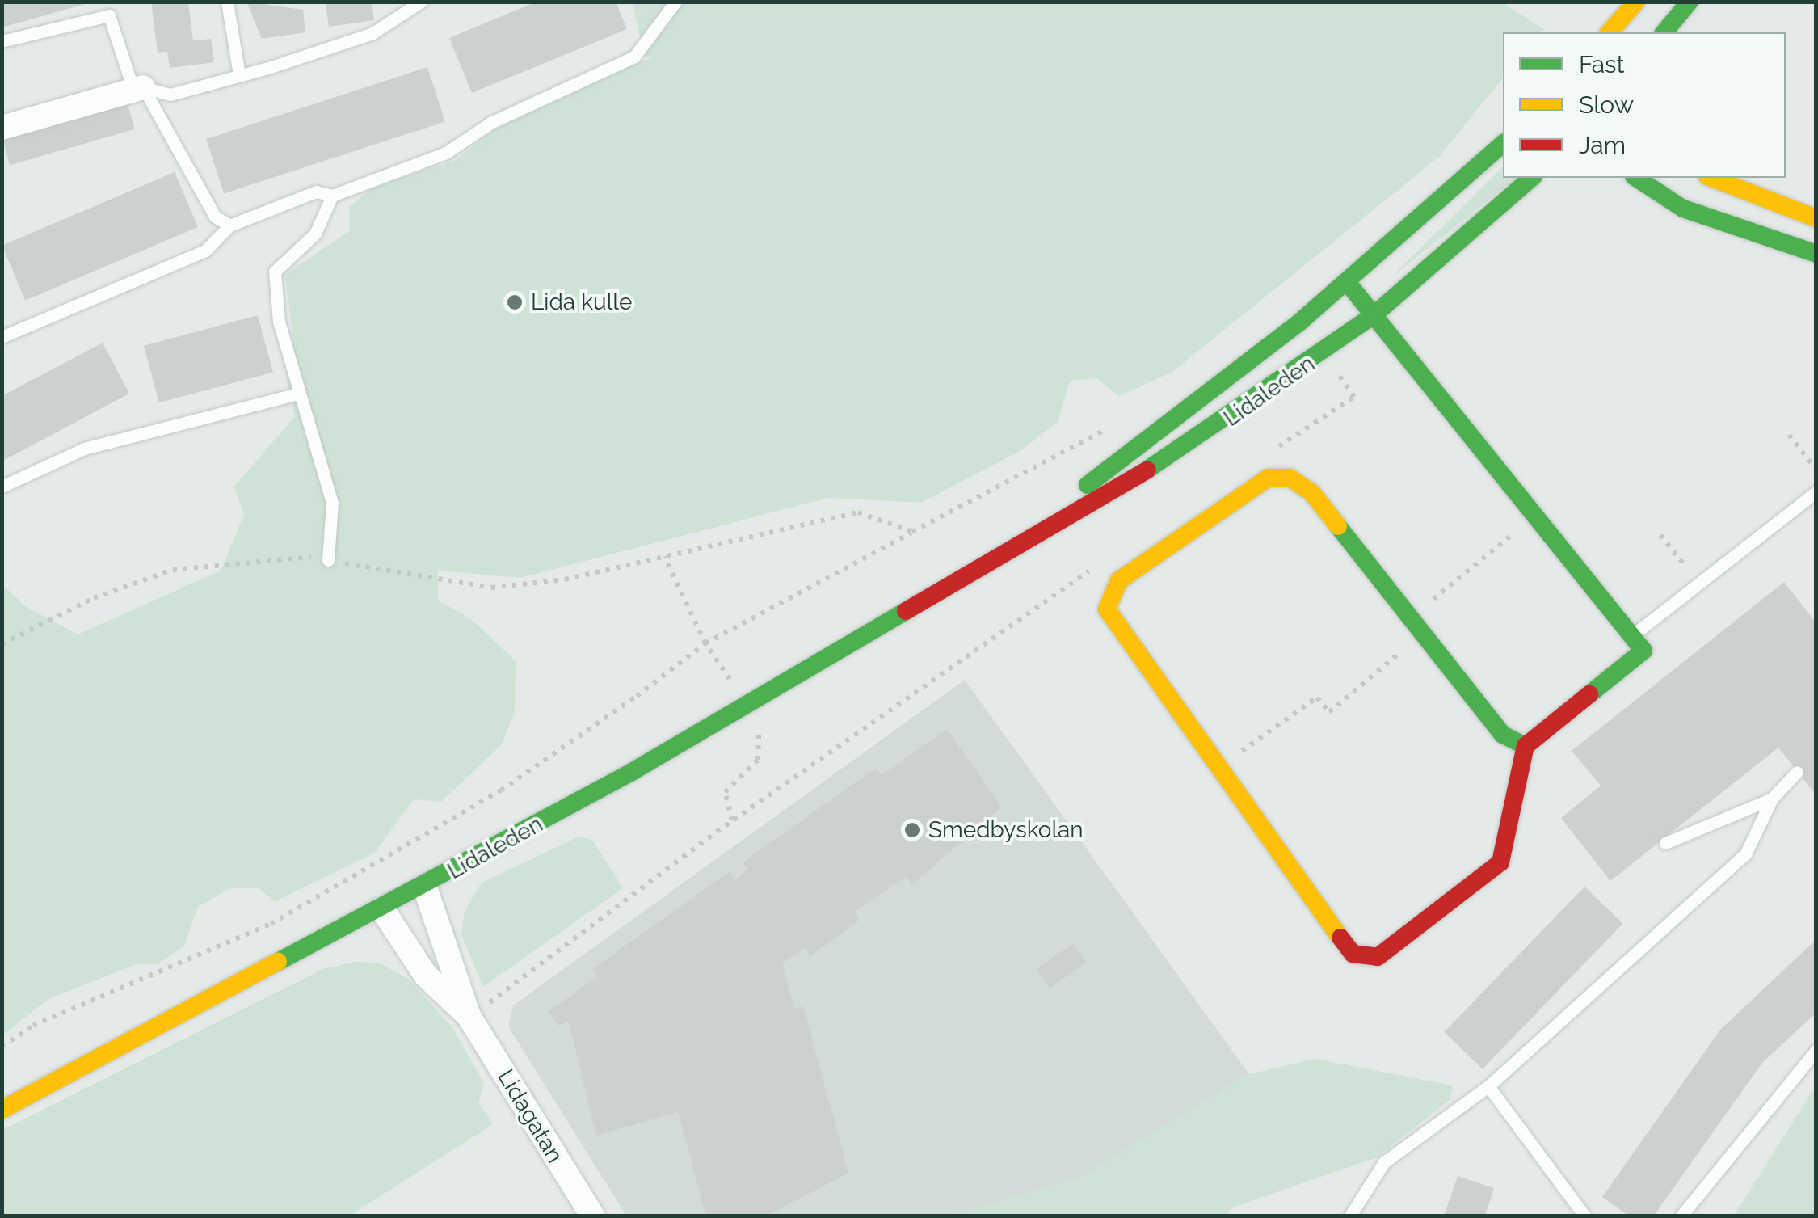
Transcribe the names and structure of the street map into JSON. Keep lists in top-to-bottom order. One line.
{"streets":{"main road":["Lidaleden"],"street":["Lidagatan"]},"crossings":[["Lidaleden","Lidagatan"]],"places":["Lida kulle","Smedbyskolan"],"legend":["Fast","Slow","Jam"]}
